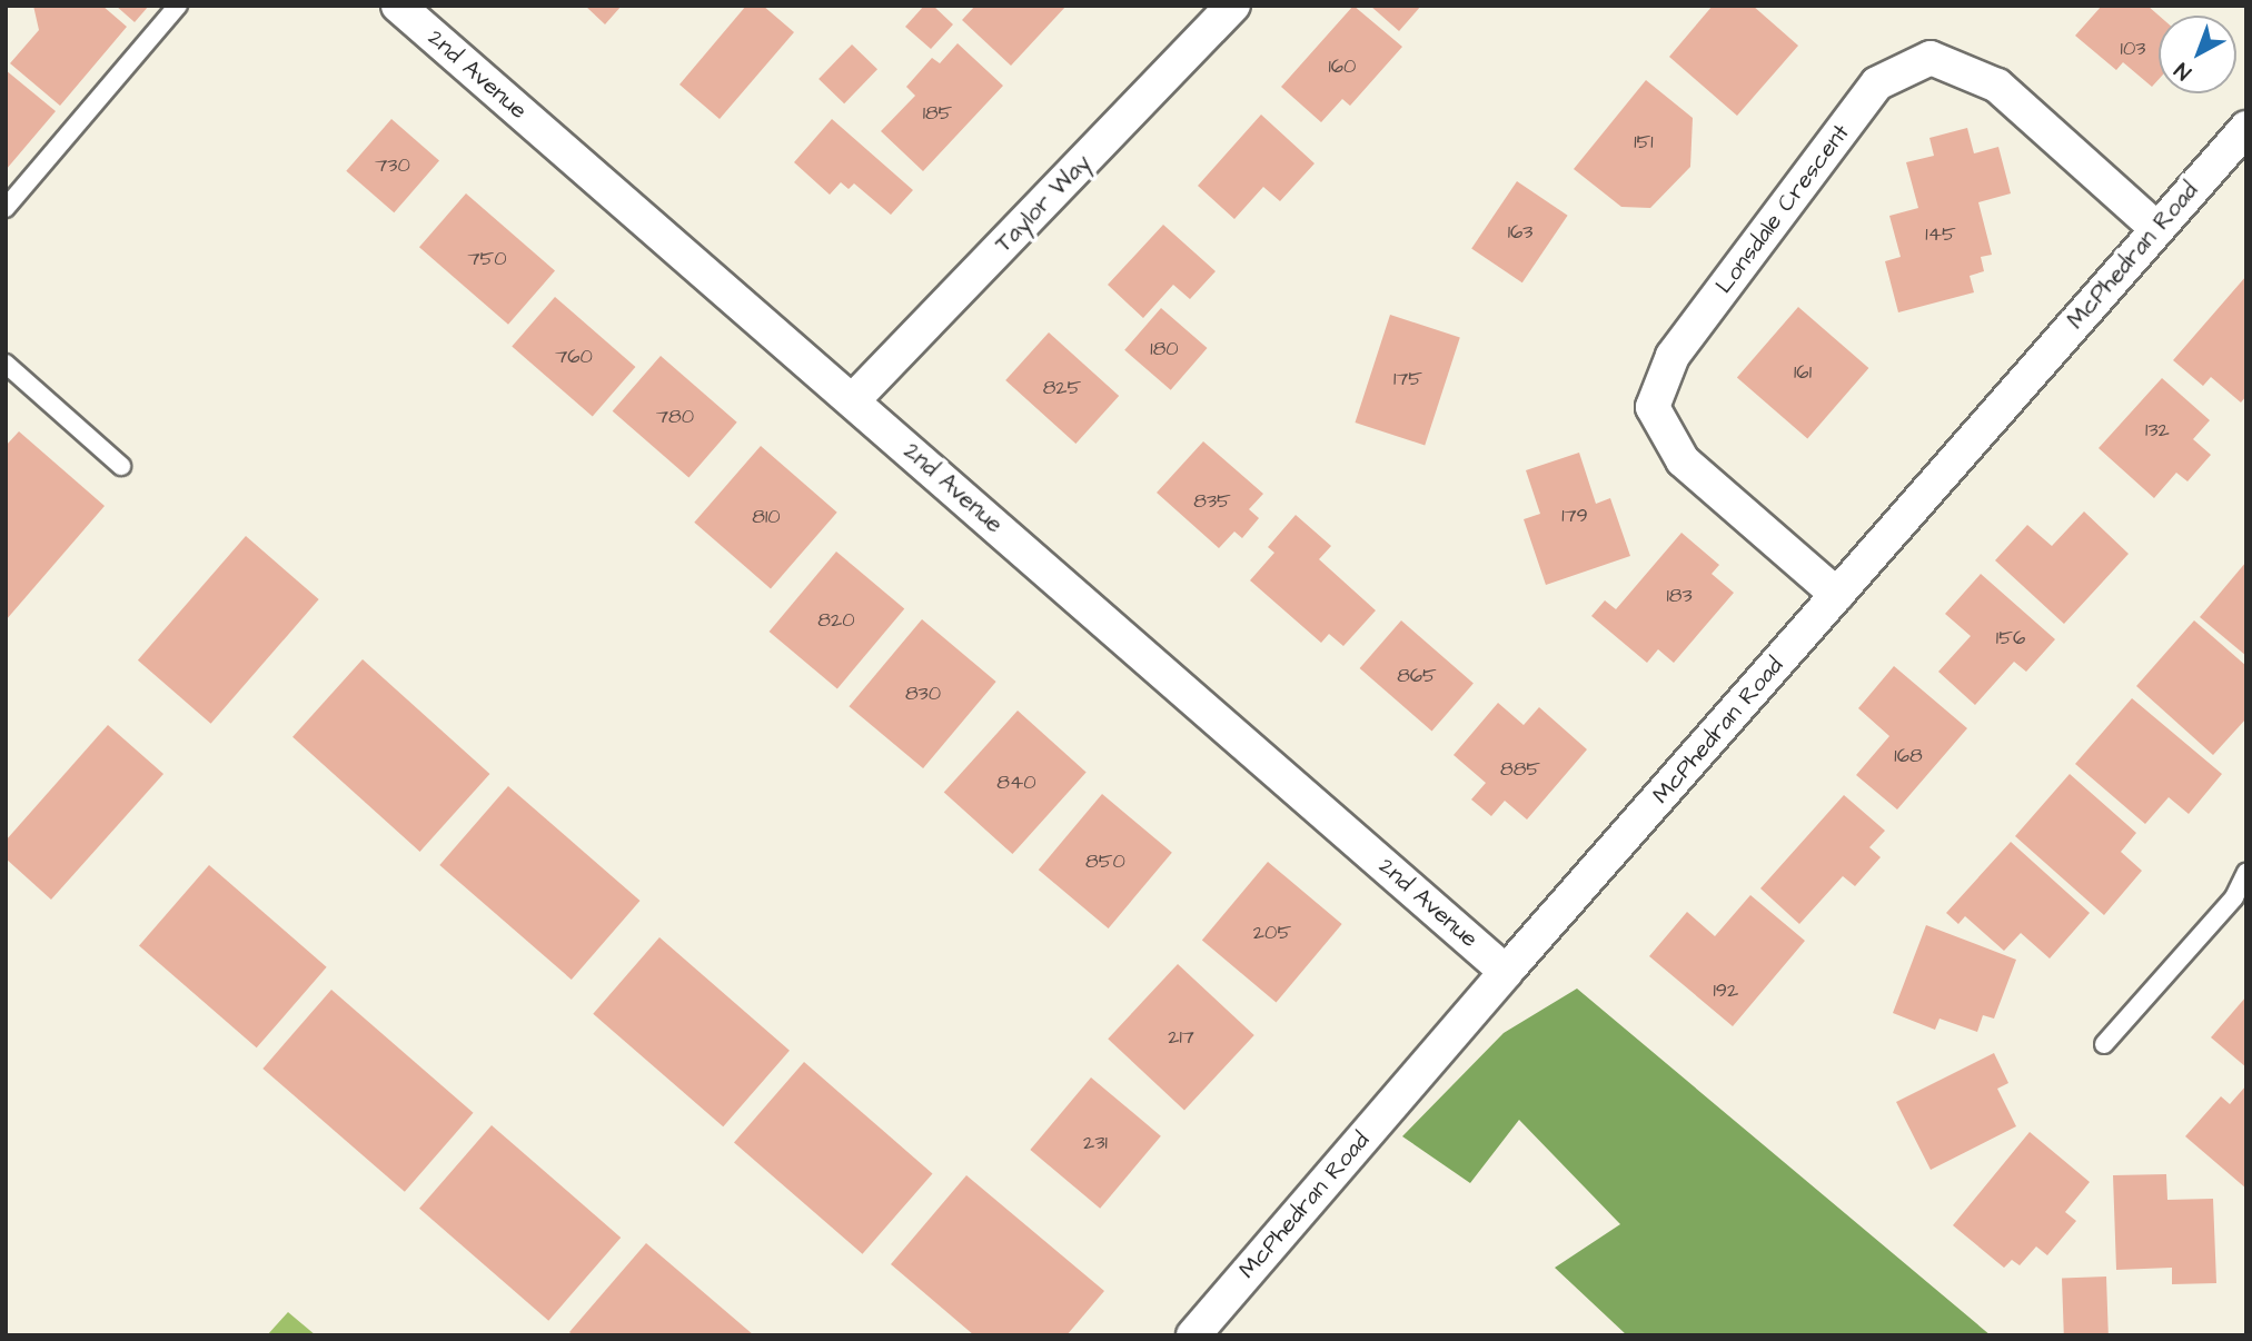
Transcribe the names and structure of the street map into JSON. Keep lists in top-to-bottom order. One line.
{"streets":{"street":["2nd Avenue","Taylor Way","Lonsdale Crescent","McPhedran Road"]},"crossings":[["2nd Avenue","Taylor Way"],["2nd Avenue","McPhedran Road"],["Lonsdale Crescent","McPhedran Road"]],"house_numbers":["103","160","185","151","730","163","145","750","180","760","161","175","825","780","132","835","179","810","183","820","156","865","830","168","885","840","850","205","192","217","231"],"north":"bottom left"}
